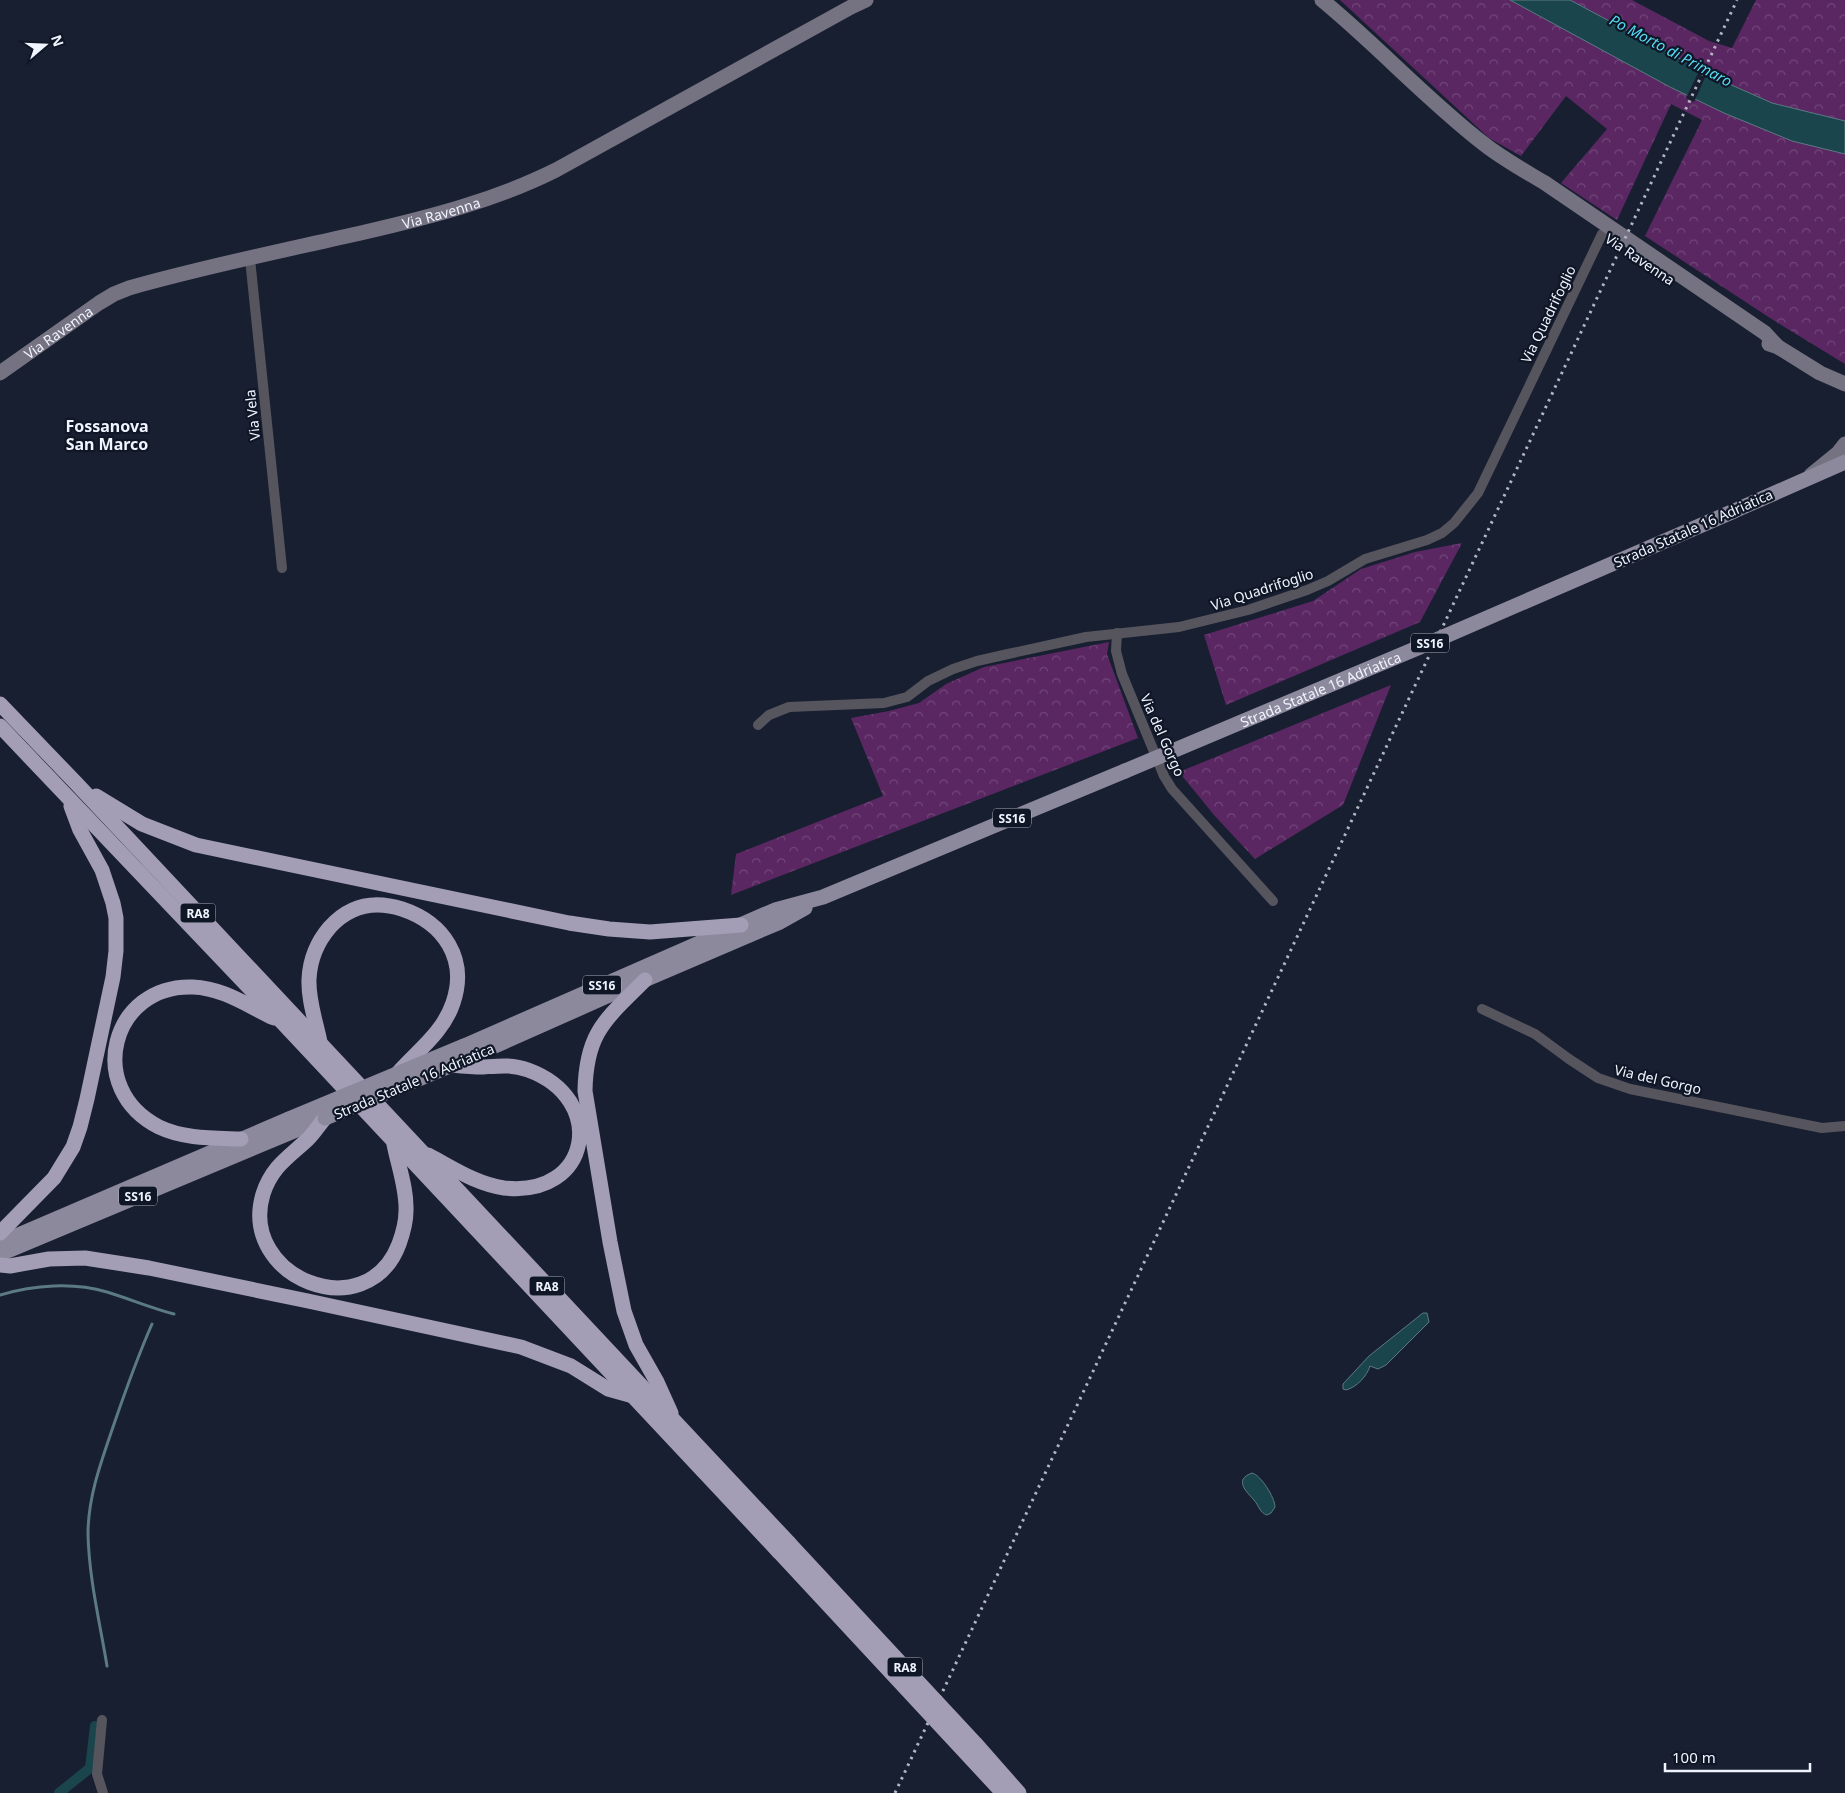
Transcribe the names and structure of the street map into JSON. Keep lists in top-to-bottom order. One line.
{"streets":{"highway":["RA8"],"main road":["Via Ravenna","Strada Statale 16 Adriatica","SS16"],"street":["Via Quadrifoglio","Via Vela","Via del Gorgo"]},"crossings":[["Via Ravenna","Via Quadrifoglio"],["Via Ravenna","Via Vela"],["Via Quadrifoglio","Via del Gorgo"]],"districts":["Fossanova San Marco"],"water":["Po Morto di Primaro"],"scale_bar":"100 m","north":"right"}
